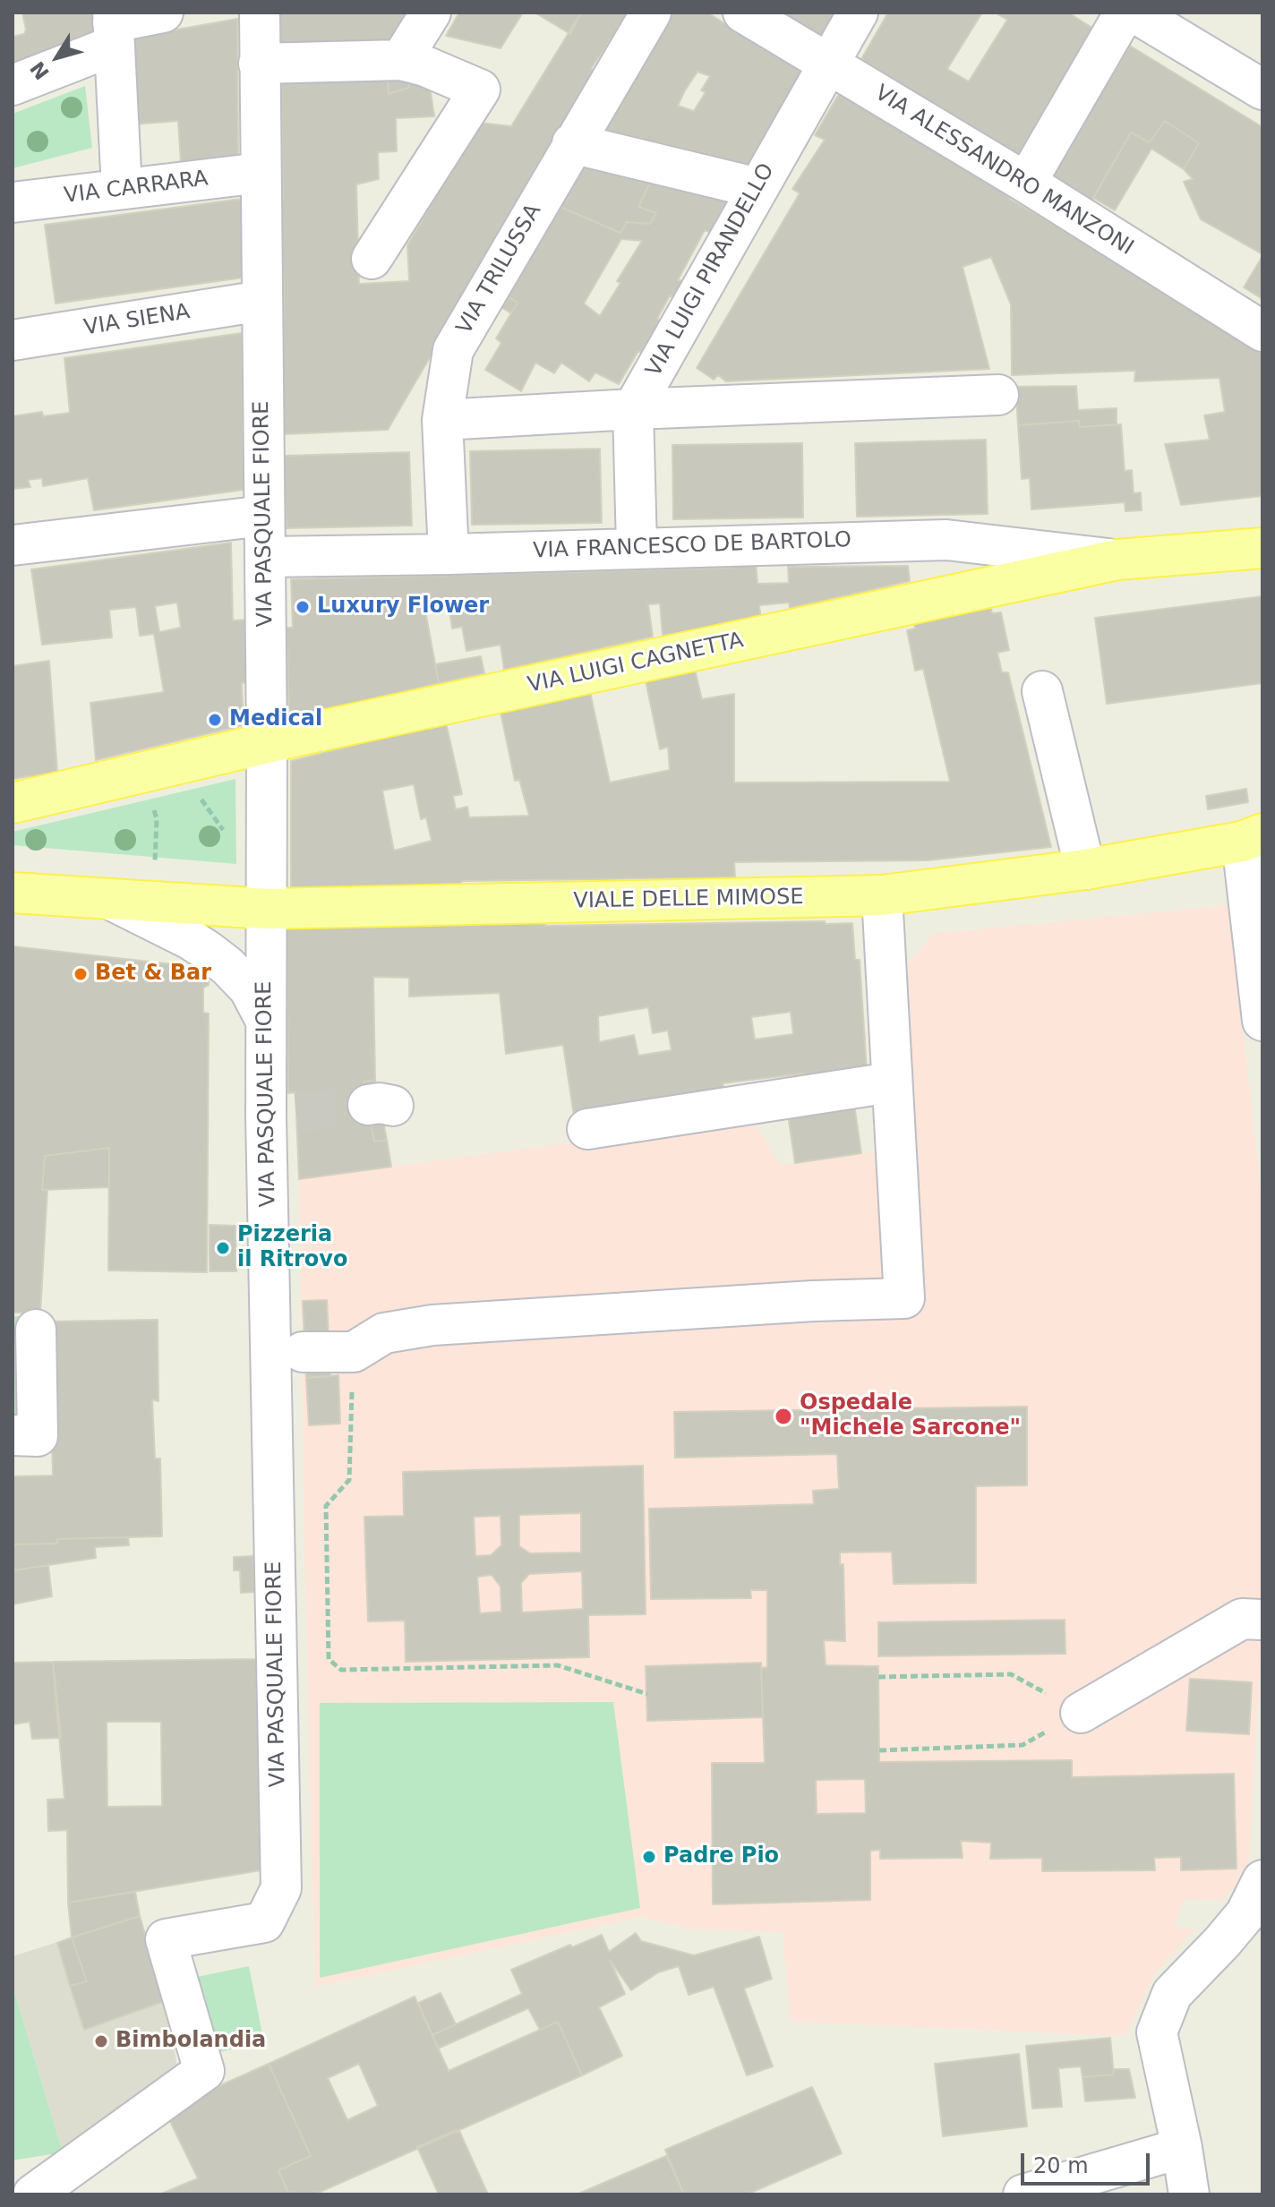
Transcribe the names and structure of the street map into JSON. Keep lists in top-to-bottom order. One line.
{"streets":{"main road":["VIA LUIGI CAGNETTA","VIALE DELLE MIMOSE"],"street":["VIA ALESSANDRO MANZONI","VIA CARRARA","VIA TRILUSSA","VIA LUIGI PIRANDELLO","VIA SIENA","VIA PASQUALE FIORE","VIA FRANCESCO DE BARTOLO"]},"crossings":[["VIA ALESSANDRO MANZONI","VIA LUIGI PIRANDELLO"],["VIA CARRARA","VIA PASQUALE FIORE"],["VIA TRILUSSA","VIA FRANCESCO DE BARTOLO"],["VIA SIENA","VIA PASQUALE FIORE"],["VIA PASQUALE FIORE","VIA FRANCESCO DE BARTOLO"],["VIA PASQUALE FIORE","VIA LUIGI CAGNETTA"],["VIA PASQUALE FIORE","VIALE DELLE MIMOSE"],["VIA FRANCESCO DE BARTOLO","VIA LUIGI CAGNETTA"]],"places":["Luxury Flower","Medical","Bet & Bar","Pizzeria il Ritrovo","Ospedale \"Michele Sarcone\"","Padre Pio","Bimbolandia"],"scale_bar":"20 m","north":"bottom left"}
